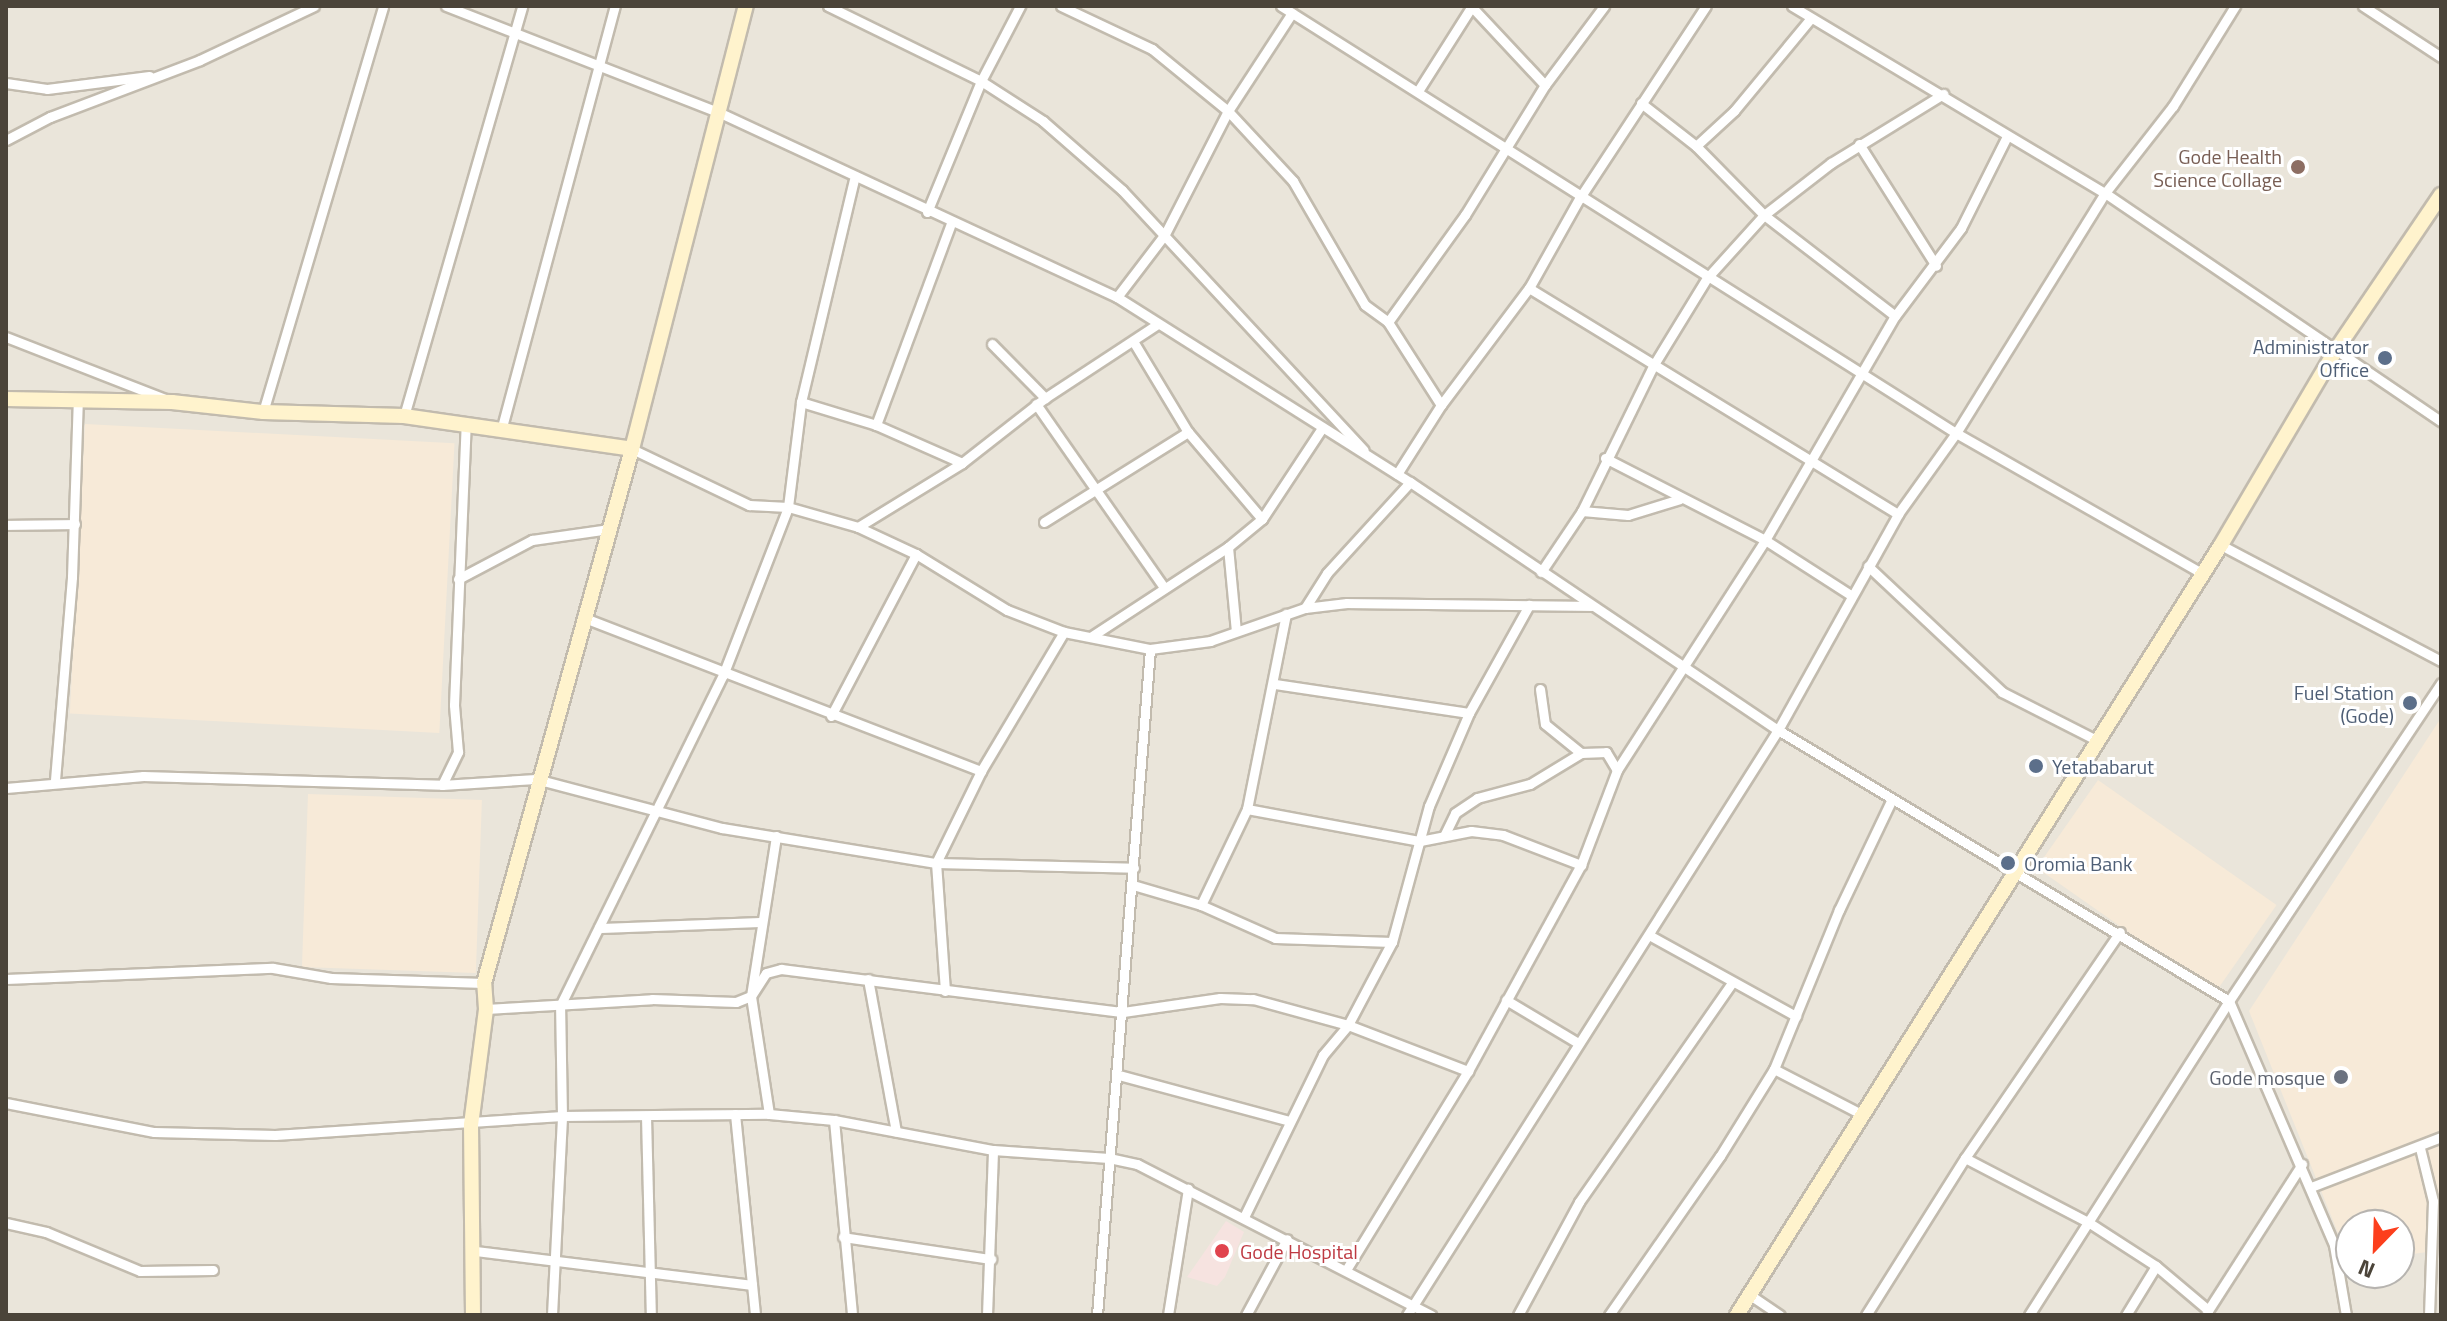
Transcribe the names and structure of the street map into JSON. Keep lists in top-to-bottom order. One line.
{"places":["Gode Health Science Collage","Administrator Office","Fuel Station (Gode)","Yetababarut","Oromia Bank","Gode mosque","Gode Hospital"],"north":"bottom left"}
